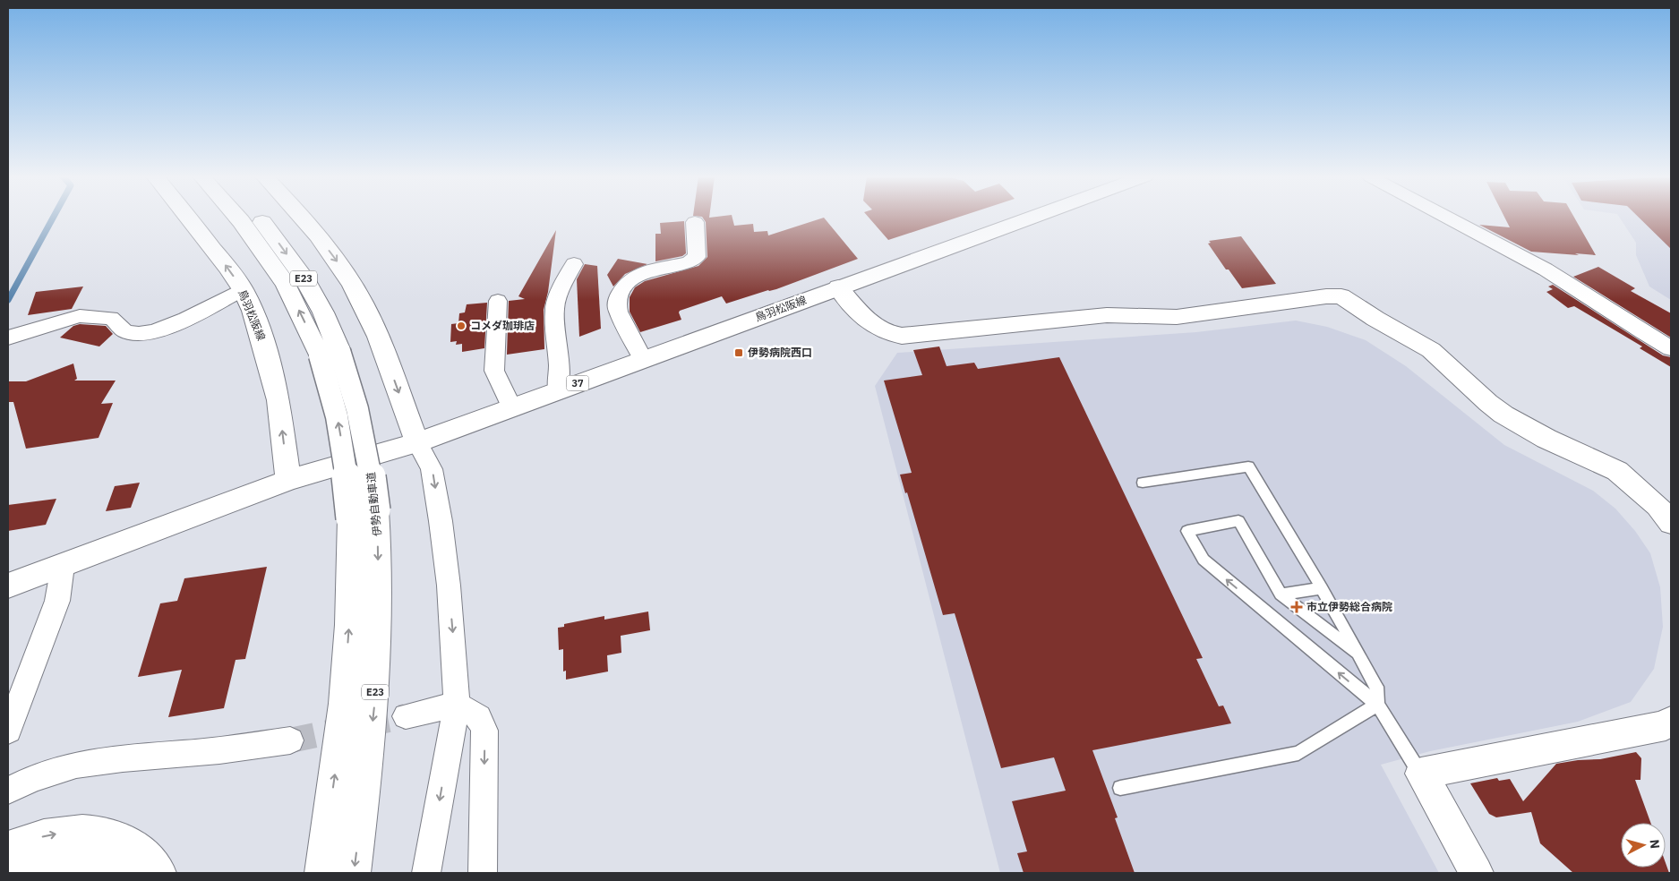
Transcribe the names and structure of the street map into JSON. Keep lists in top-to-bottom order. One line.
{"streets":{"main road":["E23","鳥羽松阪線","37","伊勢自動車道"]},"crossings":[["E23","伊勢自動車道"]],"places":{"other":["コメダ珈琲店"],"transit":["伊勢病院西口"],"health":["市立伊勢総合病院"]},"north":"right"}
